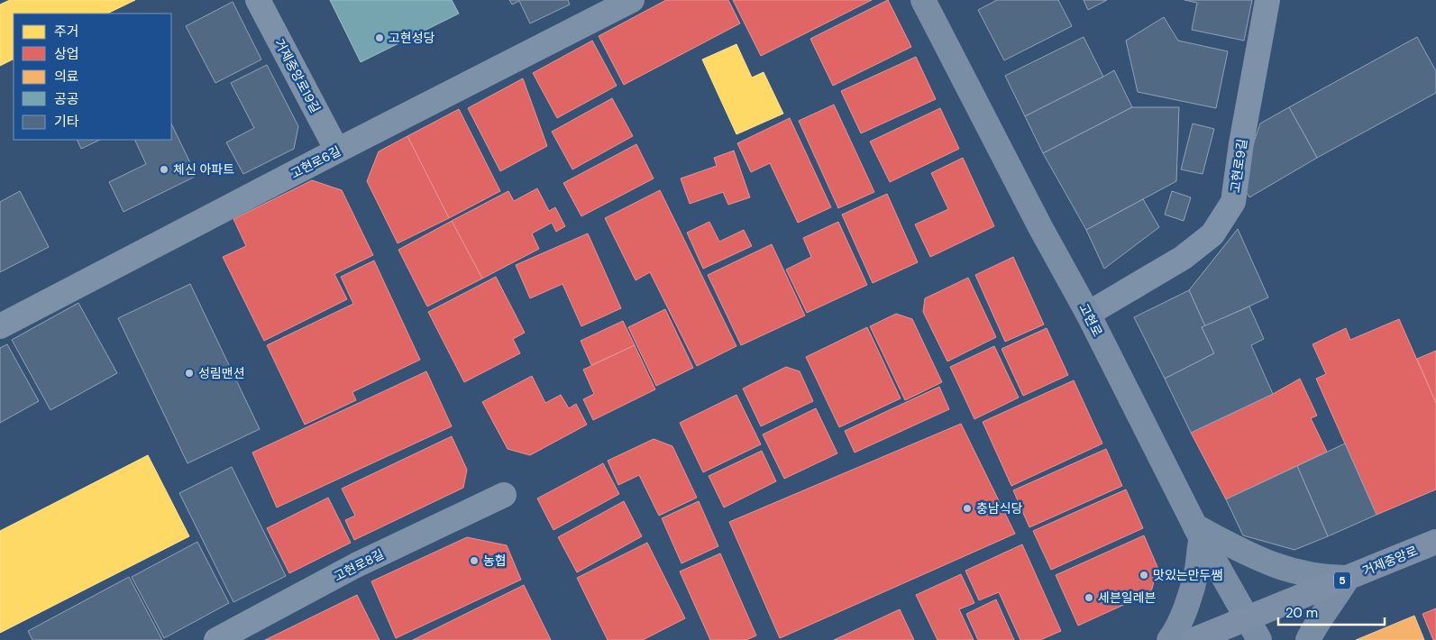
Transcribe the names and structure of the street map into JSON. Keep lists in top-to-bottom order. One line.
{"streets":{"main road":["거제중앙로","5"],"street":["거제중앙로19길","고현로6길","고현로9길","고현로","고현로8길"]},"crossings":[["거제중앙로19길","고현로6길"],["고현로9길","고현로"],["고현로","거제중앙로"]],"places":["고현성당","체신 아파트","성림맨션","충남식당","농협","맛있는만두쌤","세븐일레븐"],"legend":["주거","상업","의료","공공","기타"],"scale_bar":"20 m"}
